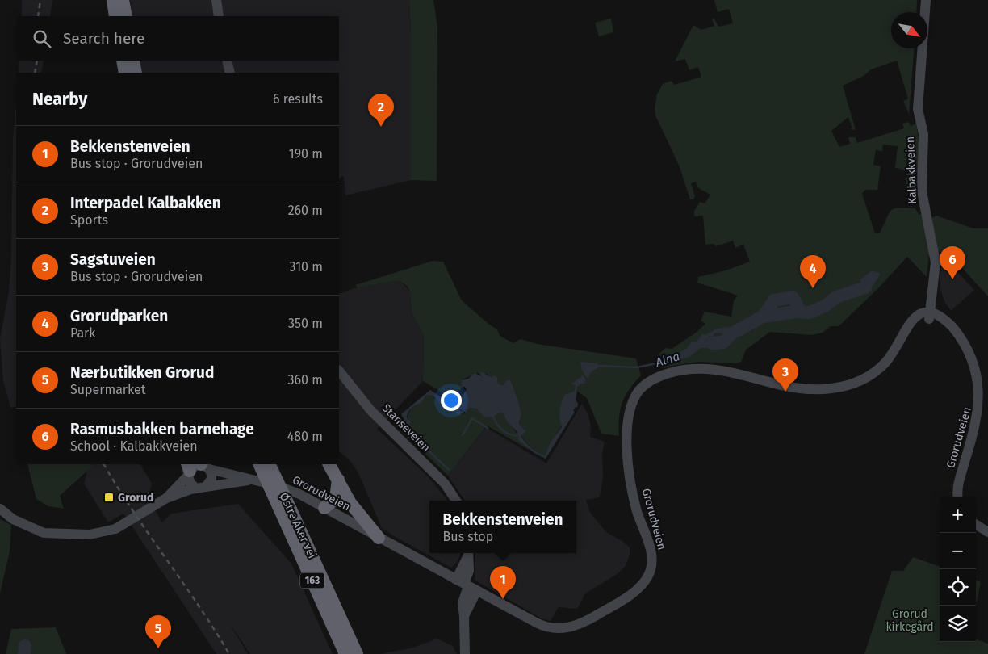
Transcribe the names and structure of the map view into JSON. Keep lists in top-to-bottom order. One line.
{"streets":{"highway":["Østre Aker vei","163"],"street":["Kalbakkveien","Stanseveien","Grorudveien"]},"crossings":[["Kalbakkveien","Grorudveien"]],"water":["Alna"],"parks":["Grorud kirkegård"],"places":{"transit":["Grorud"]},"north":"bottom right","page":{"search":"Search here","heading":["Nearby","6 results"],"pins":["2","6","4","3","1","5"],"list":[{"mark":"1","name":"Bekkenstenveien","note":"Bus stop · Grorudveien","value":"190 m"},{"mark":"2","name":"Interpadel Kalbakken","note":"Sports","value":"260 m"},{"mark":"3","name":"Sagstuveien","note":"Bus stop · Grorudveien","value":"310 m"},{"mark":"4","name":"Grorudparken","note":"Park","value":"350 m"},{"mark":"5","name":"Nærbutikken Grorud","note":"Supermarket","value":"360 m"},{"mark":"6","name":"Rasmusbakken barnehage","note":"School · Kalbakkveien","value":"480 m"}],"map_buttons":["+","−"],"popup":["Bekkenstenveien","Bus stop"]}}
